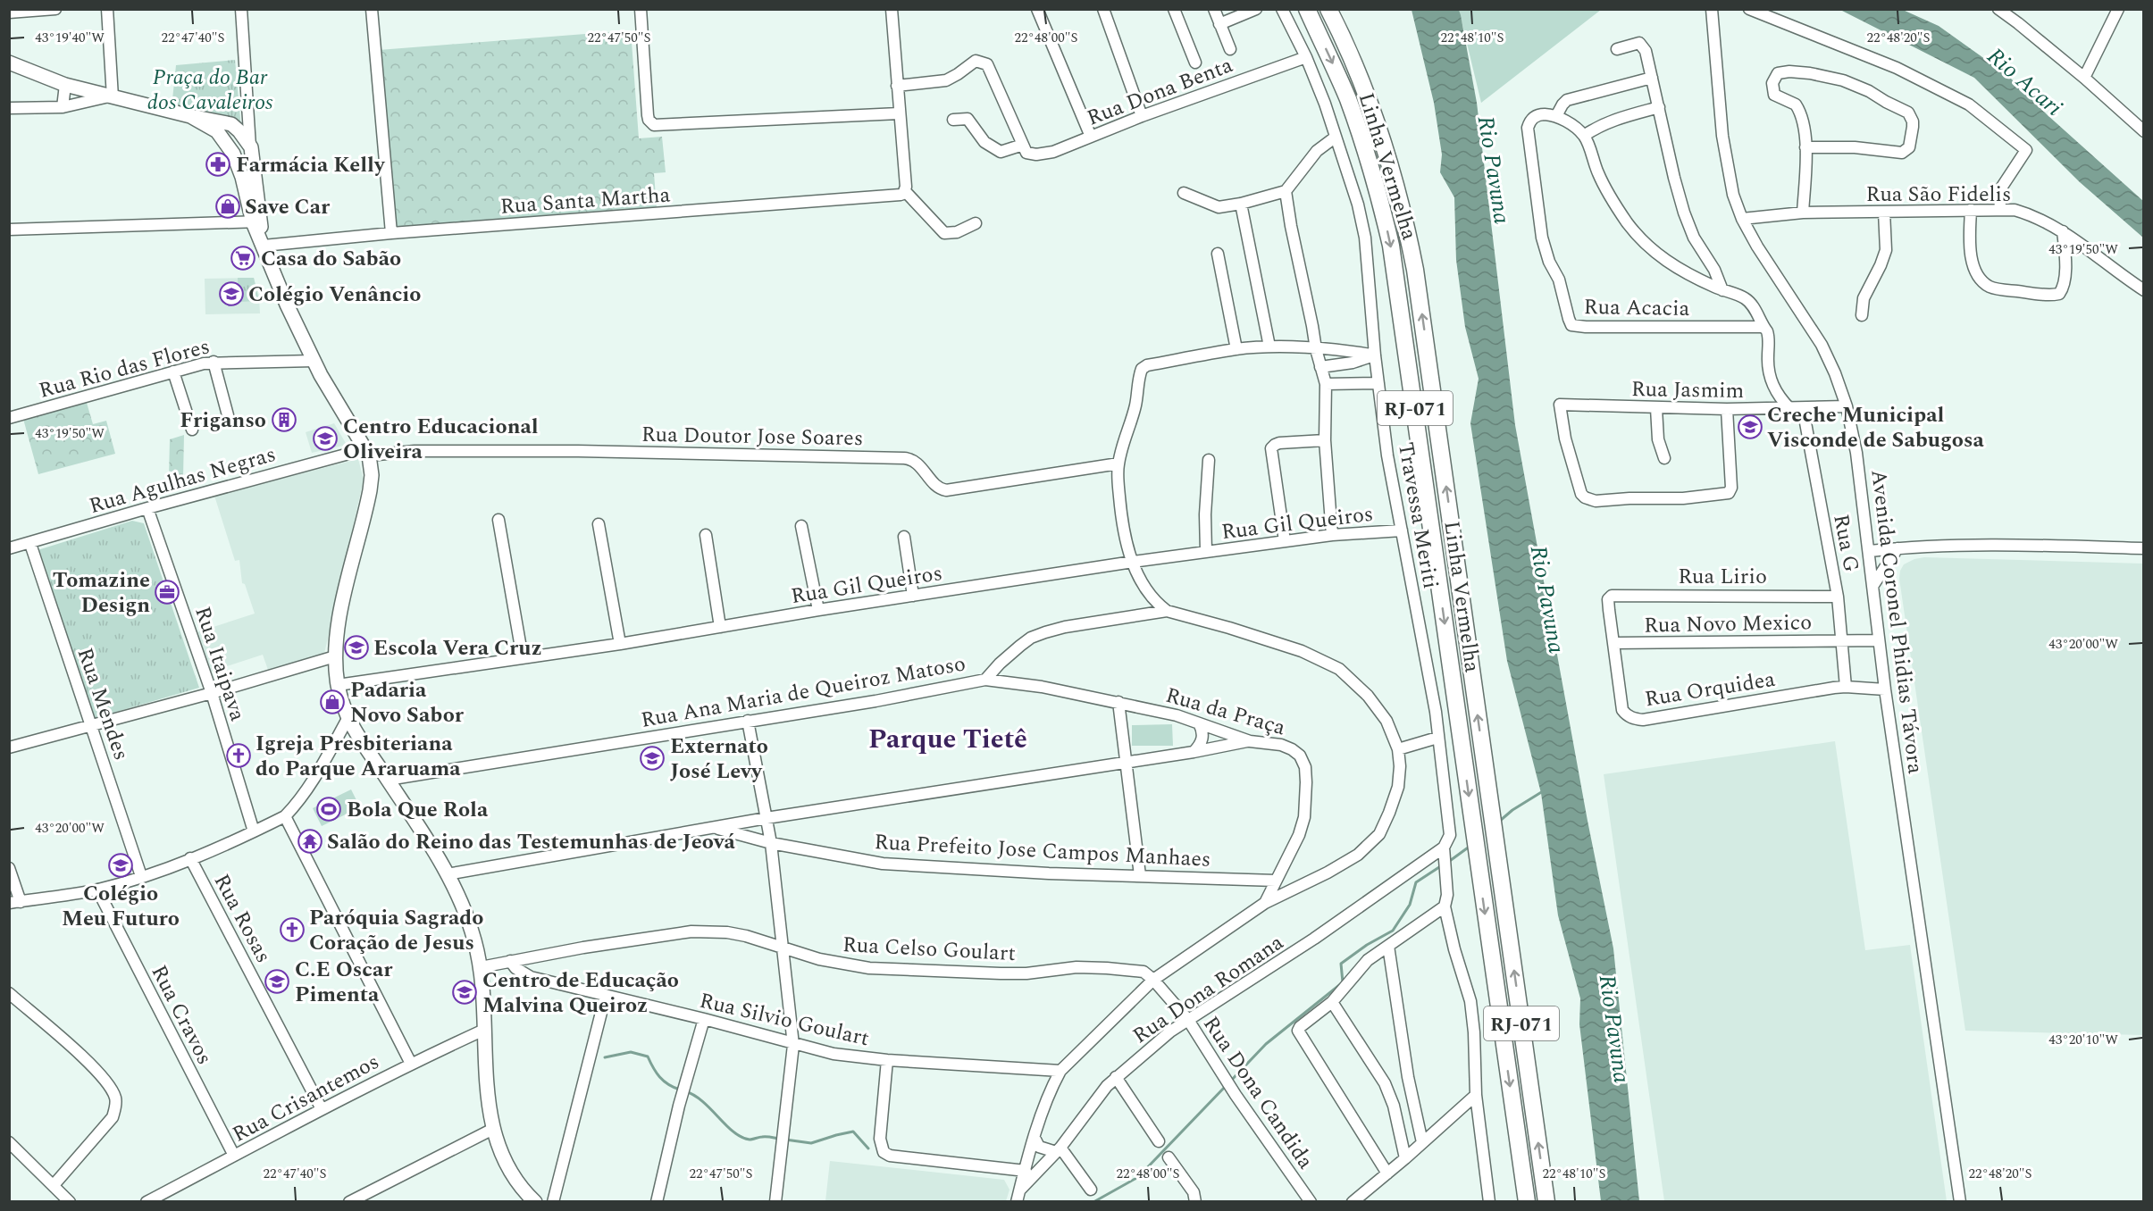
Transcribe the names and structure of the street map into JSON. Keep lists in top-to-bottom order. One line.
{"streets":{"highway":["Linha Vermelha","RJ-071"],"street":["Rua Dona Benta","Rua São Fidelis","Rua Santa Martha","Rua Acacia","Rua Rio das Flores","Rua Jasmim","Rua Doutor Jose Soares","Rua Agulhas Negras","Travessa Meriti","Rua Gil Queiros","Rua G","Rua Lirio","Avenida Coronel Phidias Távora","Rua Novo Mexico","Rua Itaipava","Rua Orquidea","Rua Ana Maria de Queiroz Matoso","Rua Mendes","Rua da Praça","Rua Prefeito Jose Campos Manhaes","Rua Rosas","Rua Celso Goulart","Rua Dona Romana","Rua Cravos","Rua Silvio Goulart","Rua Dona Candida","Rua Crisantemos"]},"crossings":[["Rua Dona Benta","Travessa Meriti"],["Rua São Fidelis","Avenida Coronel Phidias Távora"],["Rua Jasmim","Rua G"],["Rua Jasmim","Avenida Coronel Phidias Távora"],["Rua Doutor Jose Soares","Rua Agulhas Negras"],["Rua Agulhas Negras","Rua Itaipava"],["Rua Agulhas Negras","Rua Mendes"],["Travessa Meriti","Rua Gil Queiros"],["Travessa Meriti","Rua Dona Romana"],["Rua G","Rua Lirio"],["Rua G","Rua Novo Mexico"],["Rua G","Rua Orquidea"],["Rua Lirio","Rua Orquidea"],["Avenida Coronel Phidias Távora","Rua Orquidea"],["Rua Novo Mexico","Rua Orquidea"],["Rua Ana Maria de Queiroz Matoso","Rua da Praça"],["Rua Ana Maria de Queiroz Matoso","Rua Celso Goulart"],["Rua Ana Maria de Queiroz Matoso","Rua Dona Romana"],["Rua Ana Maria de Queiroz Matoso","Rua Silvio Goulart"],["Rua Ana Maria de Queiroz Matoso","Rua Dona Candida"],["Rua da Praça","Rua Prefeito Jose Campos Manhaes"],["Rua Rosas","Rua Crisantemos"],["Rua Celso Goulart","Rua Silvio Goulart"],["Rua Celso Goulart","Rua Dona Candida"],["Rua Dona Romana","Rua Dona Candida"],["Rua Cravos","Rua Crisantemos"]],"districts":["Parque Tietê"],"water":["Rio Acari","Rio Pavuna"],"parks":["Praça do Bar dos Cavaleiros"],"places":{"pharmacy":["Farmácia Kelly"],"shop":["Save Car","Padaria Novo Sabor"],"supermarket":["Casa do Sabão"],"school or university":["Colégio Venâncio","Creche Municipal Visconde de Sabugosa","Centro Educacional Oliveira","Escola Vera Cruz","Externato José Levy","Colégio Meu Futuro","C.E Oscar Pimenta","Centro de Educação Malvina Queiroz"],"building":["Friganso"],"office":["Tomazine Design"],"church":["Igreja Presbiteriana do Parque Araruama","Paróquia Sagrado Coração de Jesus"],"sports":["Bola Que Rola"],"temple":["Salão do Reino das Testemunhas de Jeová"]},"coordinates":["22°47'40\"S","22°47'50\"S","22°48'00\"S","22°48'10\"S","22°48'20\"S","43°19'40\"W","43°19'50\"W","43°20'00\"W","43°20'10\"W"]}
